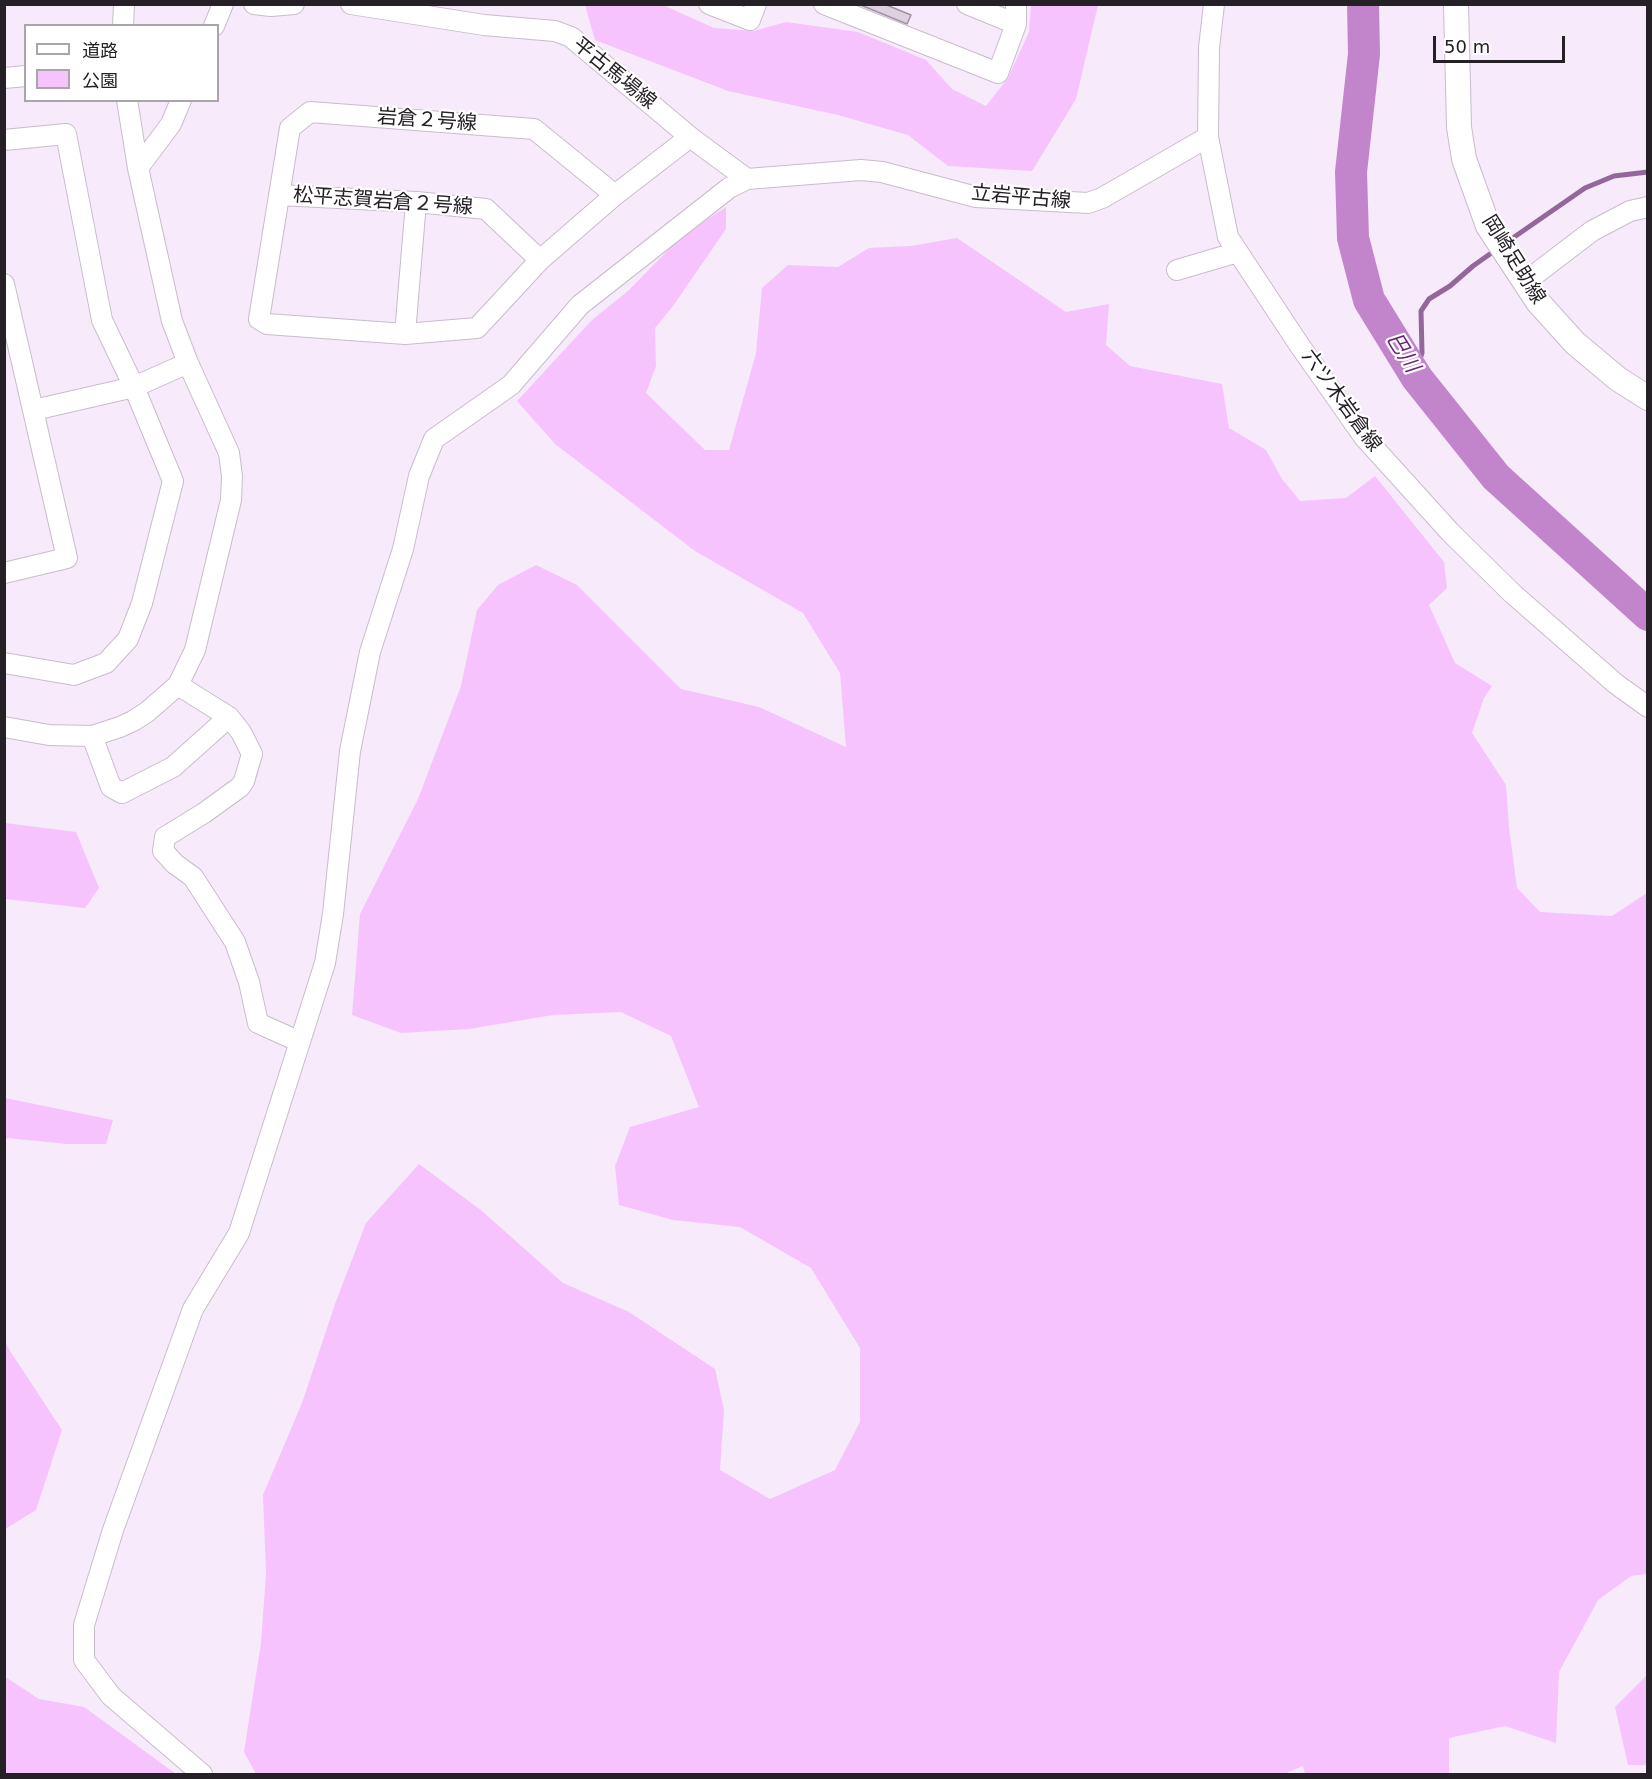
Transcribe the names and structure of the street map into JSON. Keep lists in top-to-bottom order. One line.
{"streets":{"main road":["岡崎足助線"],"street":["平古馬場線","岩倉２号線","立岩平古線","松平志賀岩倉２号線","六ツ木岩倉線"]},"crossings":[["平古馬場線","立岩平古線"],["岩倉２号線","松平志賀岩倉２号線"],["立岩平古線","六ツ木岩倉線"]],"water":["巴川"],"legend":["道路","公園"],"scale_bar":"50 m"}
